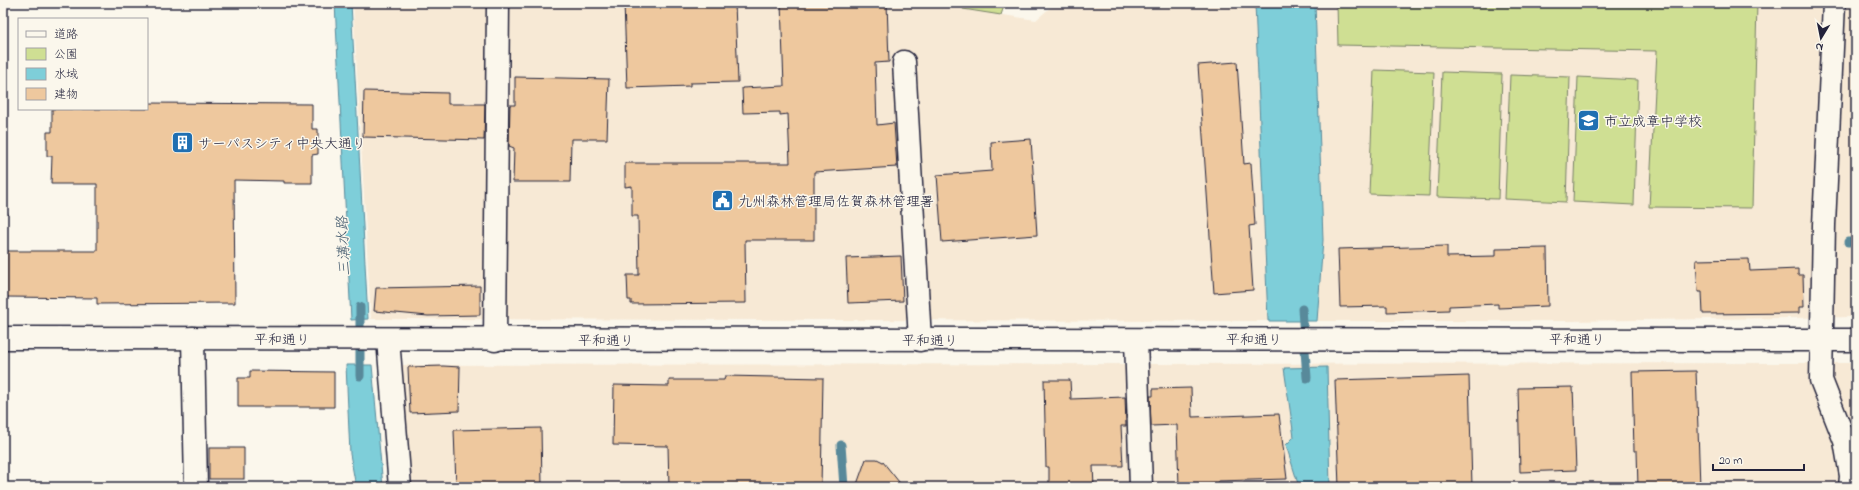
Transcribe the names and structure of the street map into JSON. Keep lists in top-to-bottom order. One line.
{"streets":{"street":["平和通り"]},"water":["三溝水路"],"places":{"school or university":["市立成章中学校"],"building":["サーパスシティ中央大通り"],"public building":["九州森林管理局佐賀森林管理署"]},"legend":["道路","公園","水域","建物"],"scale_bar":"20 m","north":"bottom"}
